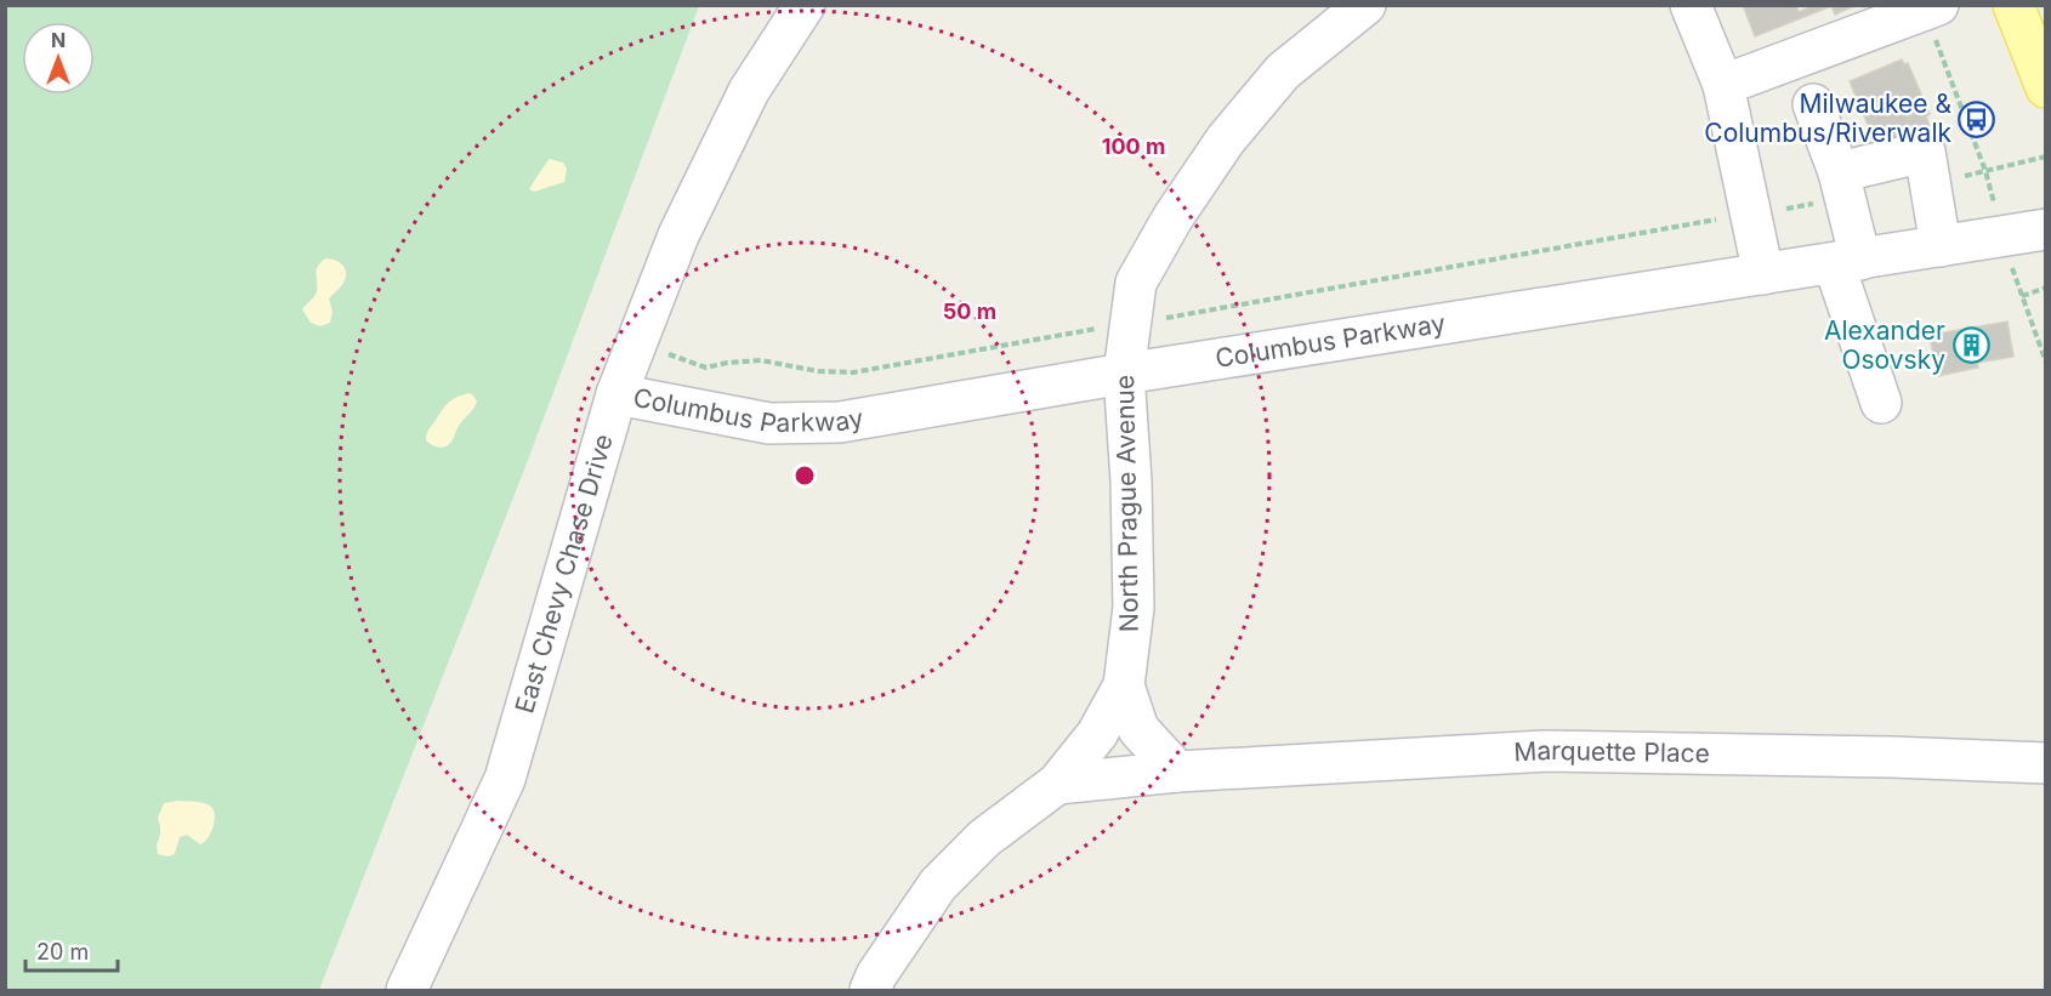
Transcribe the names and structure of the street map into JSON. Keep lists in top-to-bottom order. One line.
{"streets":{"street":["Columbus Parkway","North Prague Avenue","East Chevy Chase Drive","Marquette Place"]},"crossings":[["Columbus Parkway","North Prague Avenue"],["Columbus Parkway","East Chevy Chase Drive"],["North Prague Avenue","Marquette Place"]],"places":{"bus stop":["Milwaukee & Columbus/Riverwalk"],"building":["Alexander Osovsky"]},"scale_bar":"20 m","north":"top","rings":["100 m","50 m"]}
